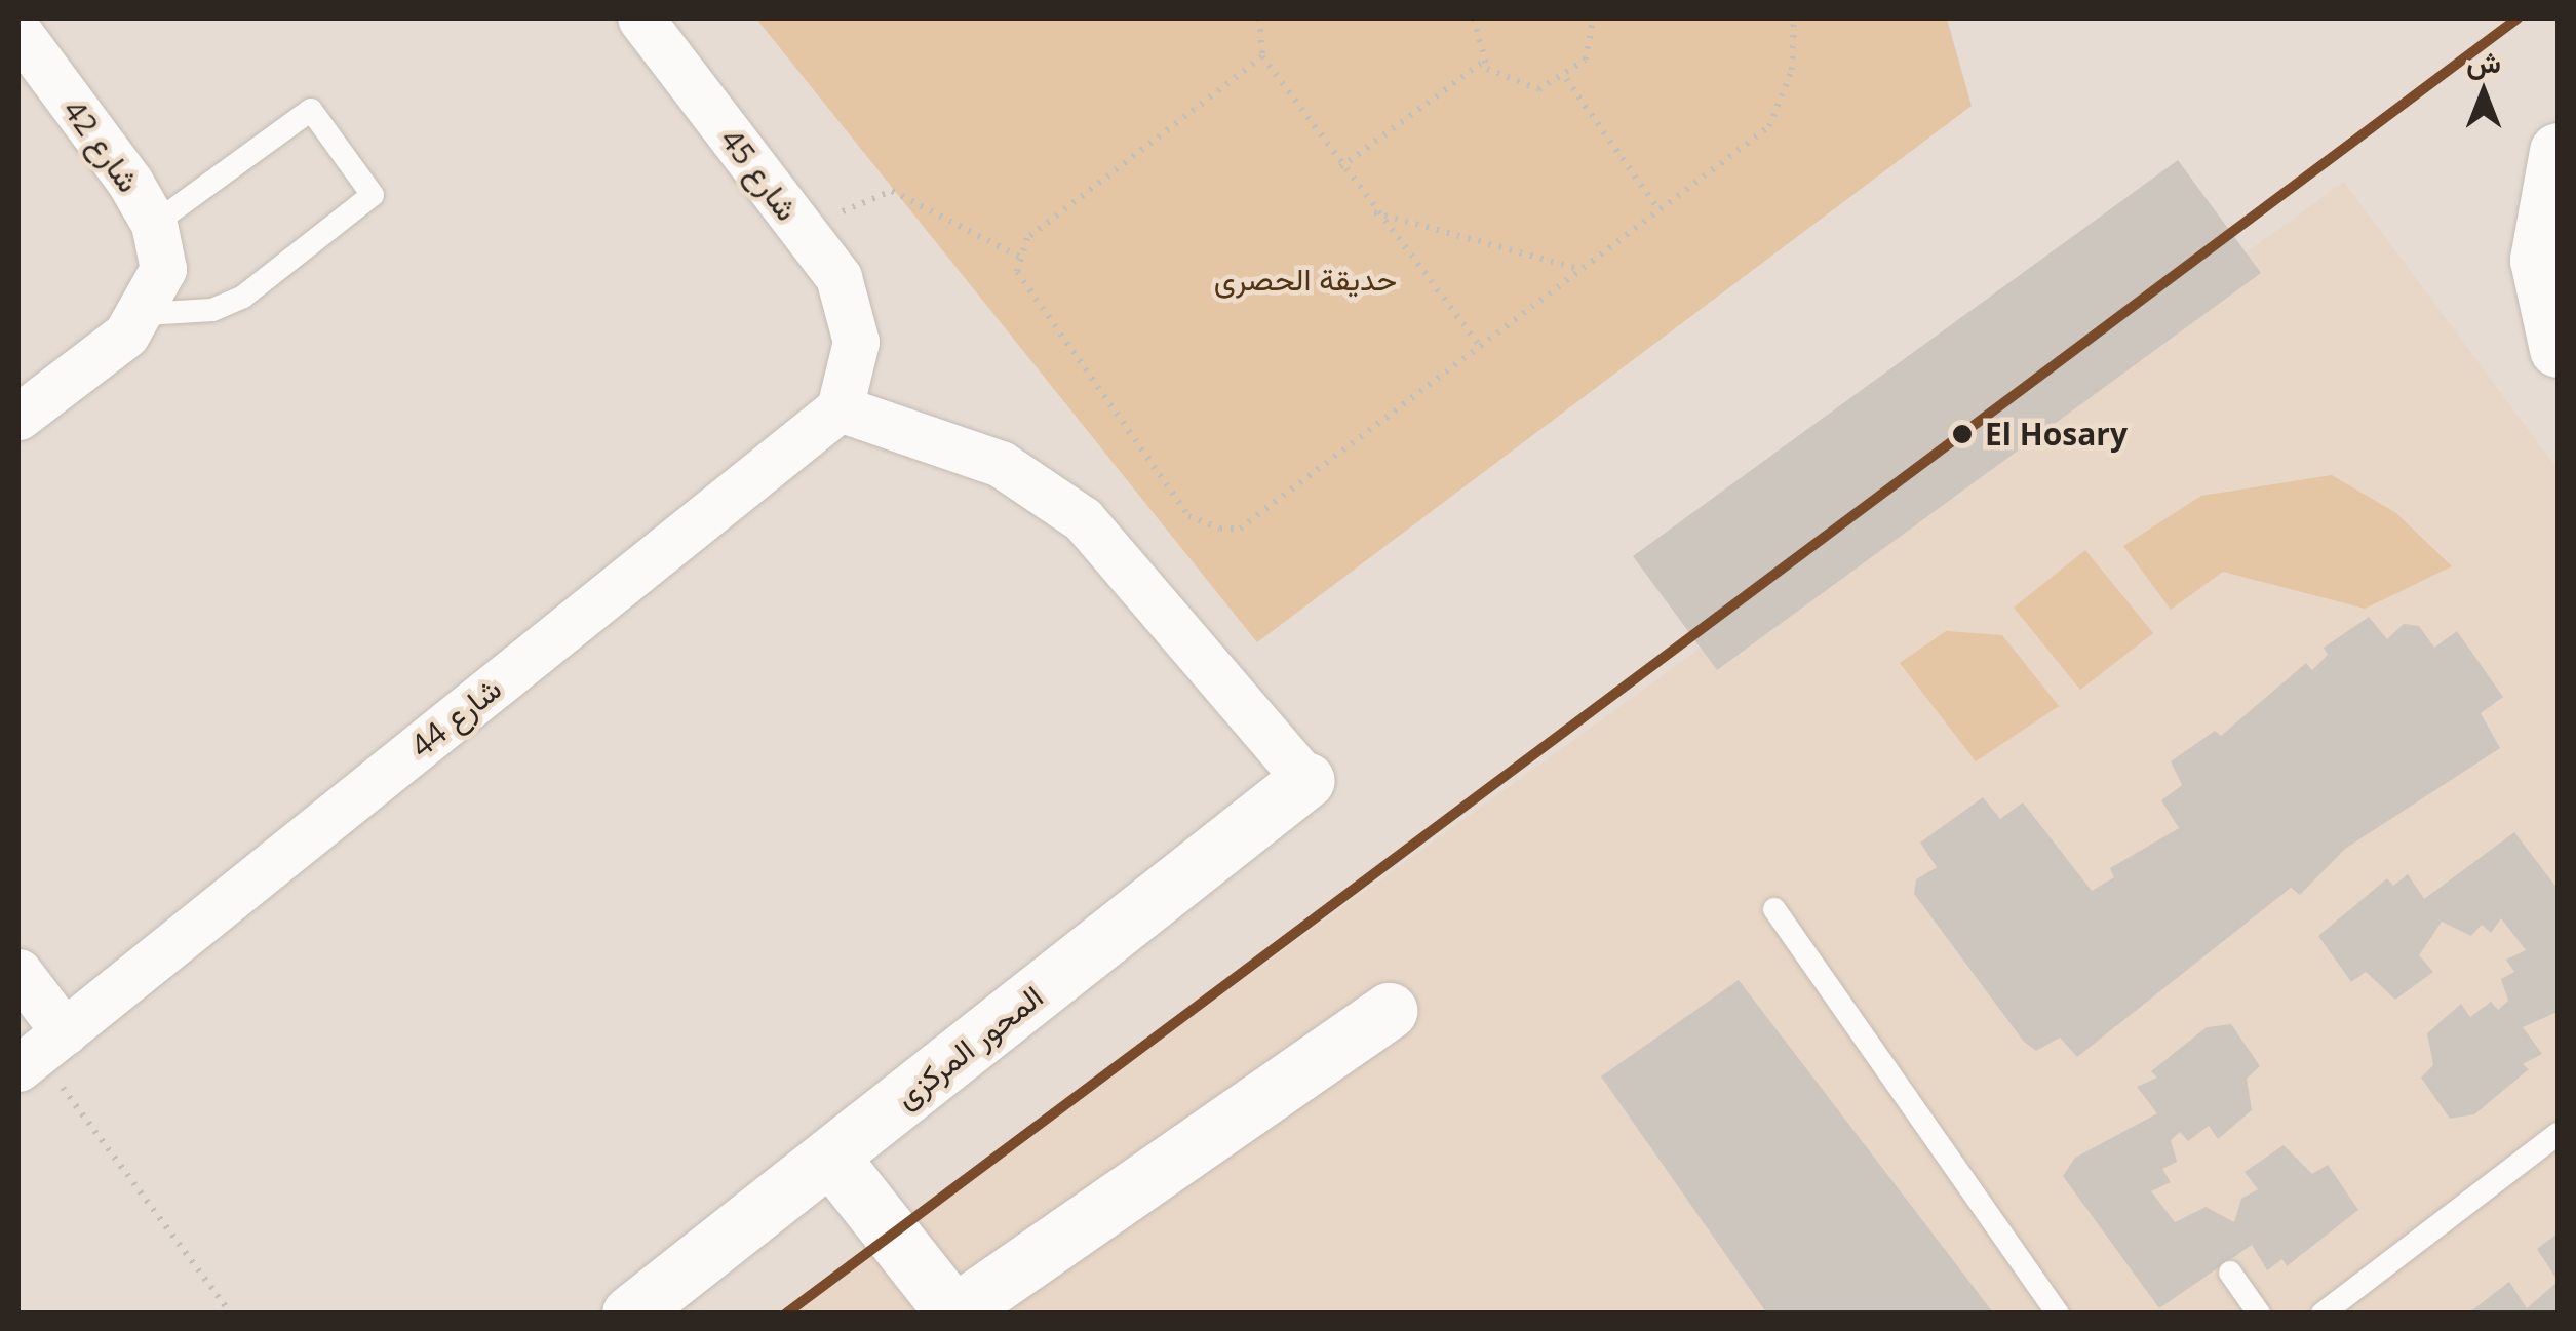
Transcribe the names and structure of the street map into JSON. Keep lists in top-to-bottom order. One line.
{"streets":{"main road":["المحور المركزى"],"street":["شارع 42","شارع 45","شارع 44"]},"crossings":[["شارع 45","شارع 44"]],"parks":["حديقة الحصرى"],"places":["El Hosary"],"north":"top"}
